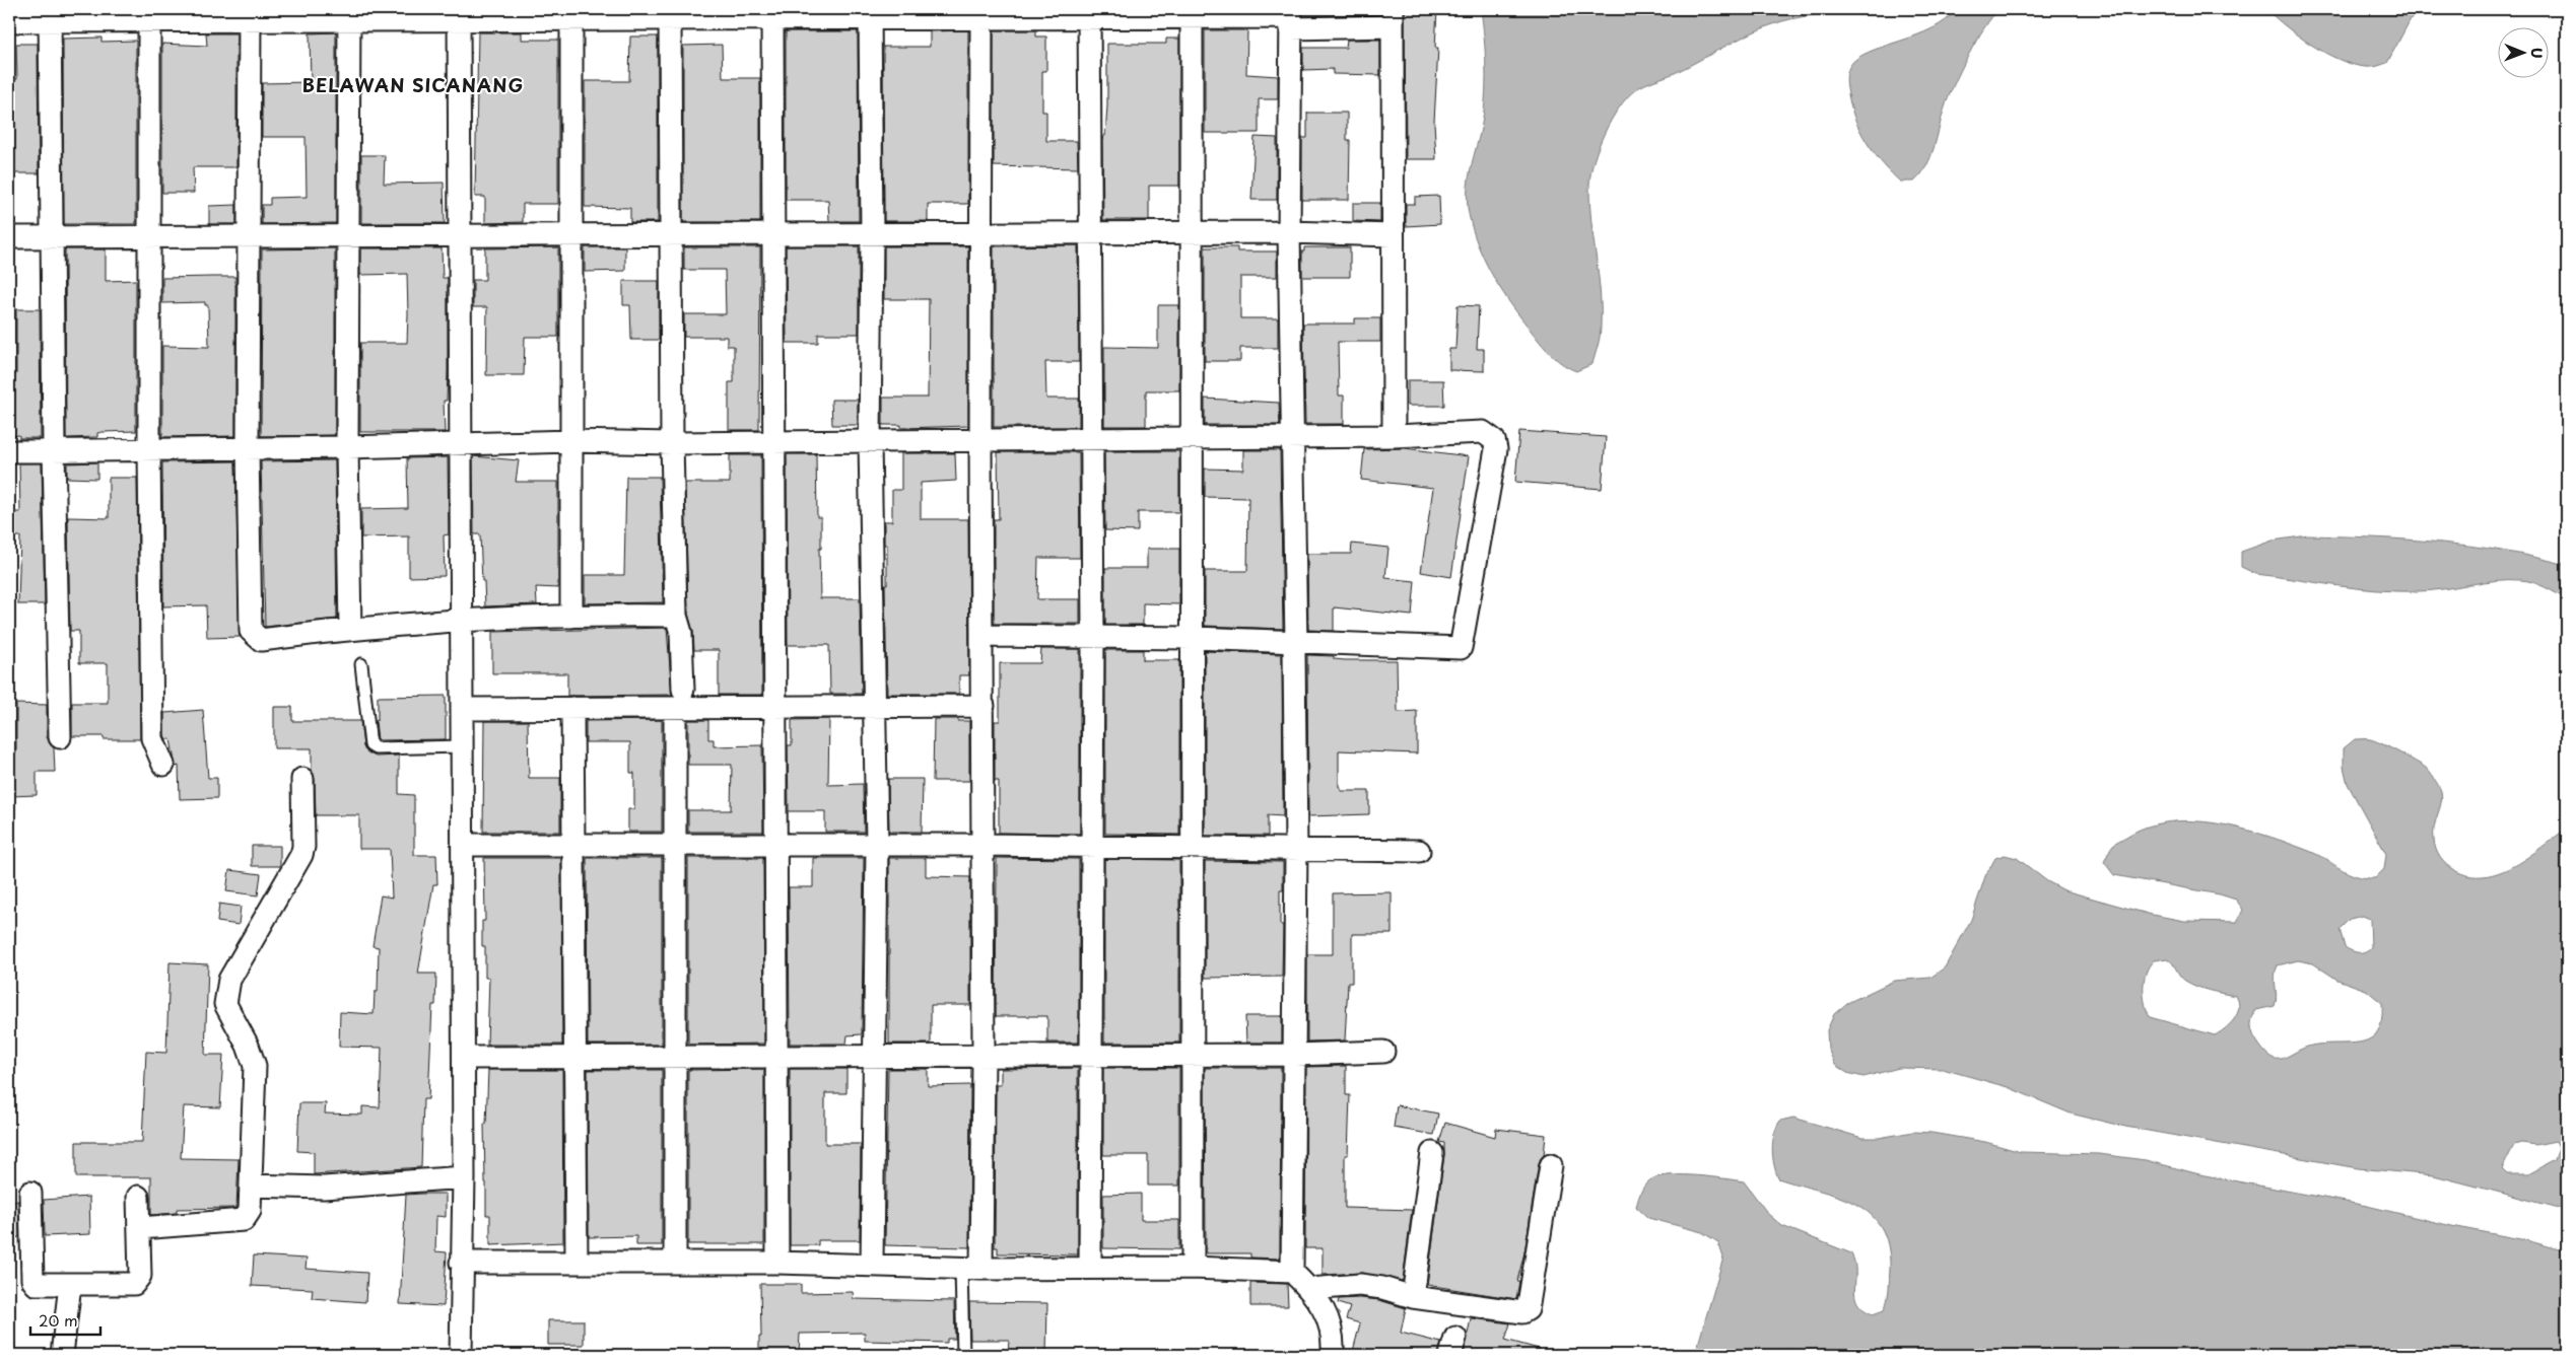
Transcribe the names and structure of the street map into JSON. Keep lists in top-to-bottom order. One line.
{"districts":["BELAWAN SICANANG"],"scale_bar":"20 m","north":"right"}
